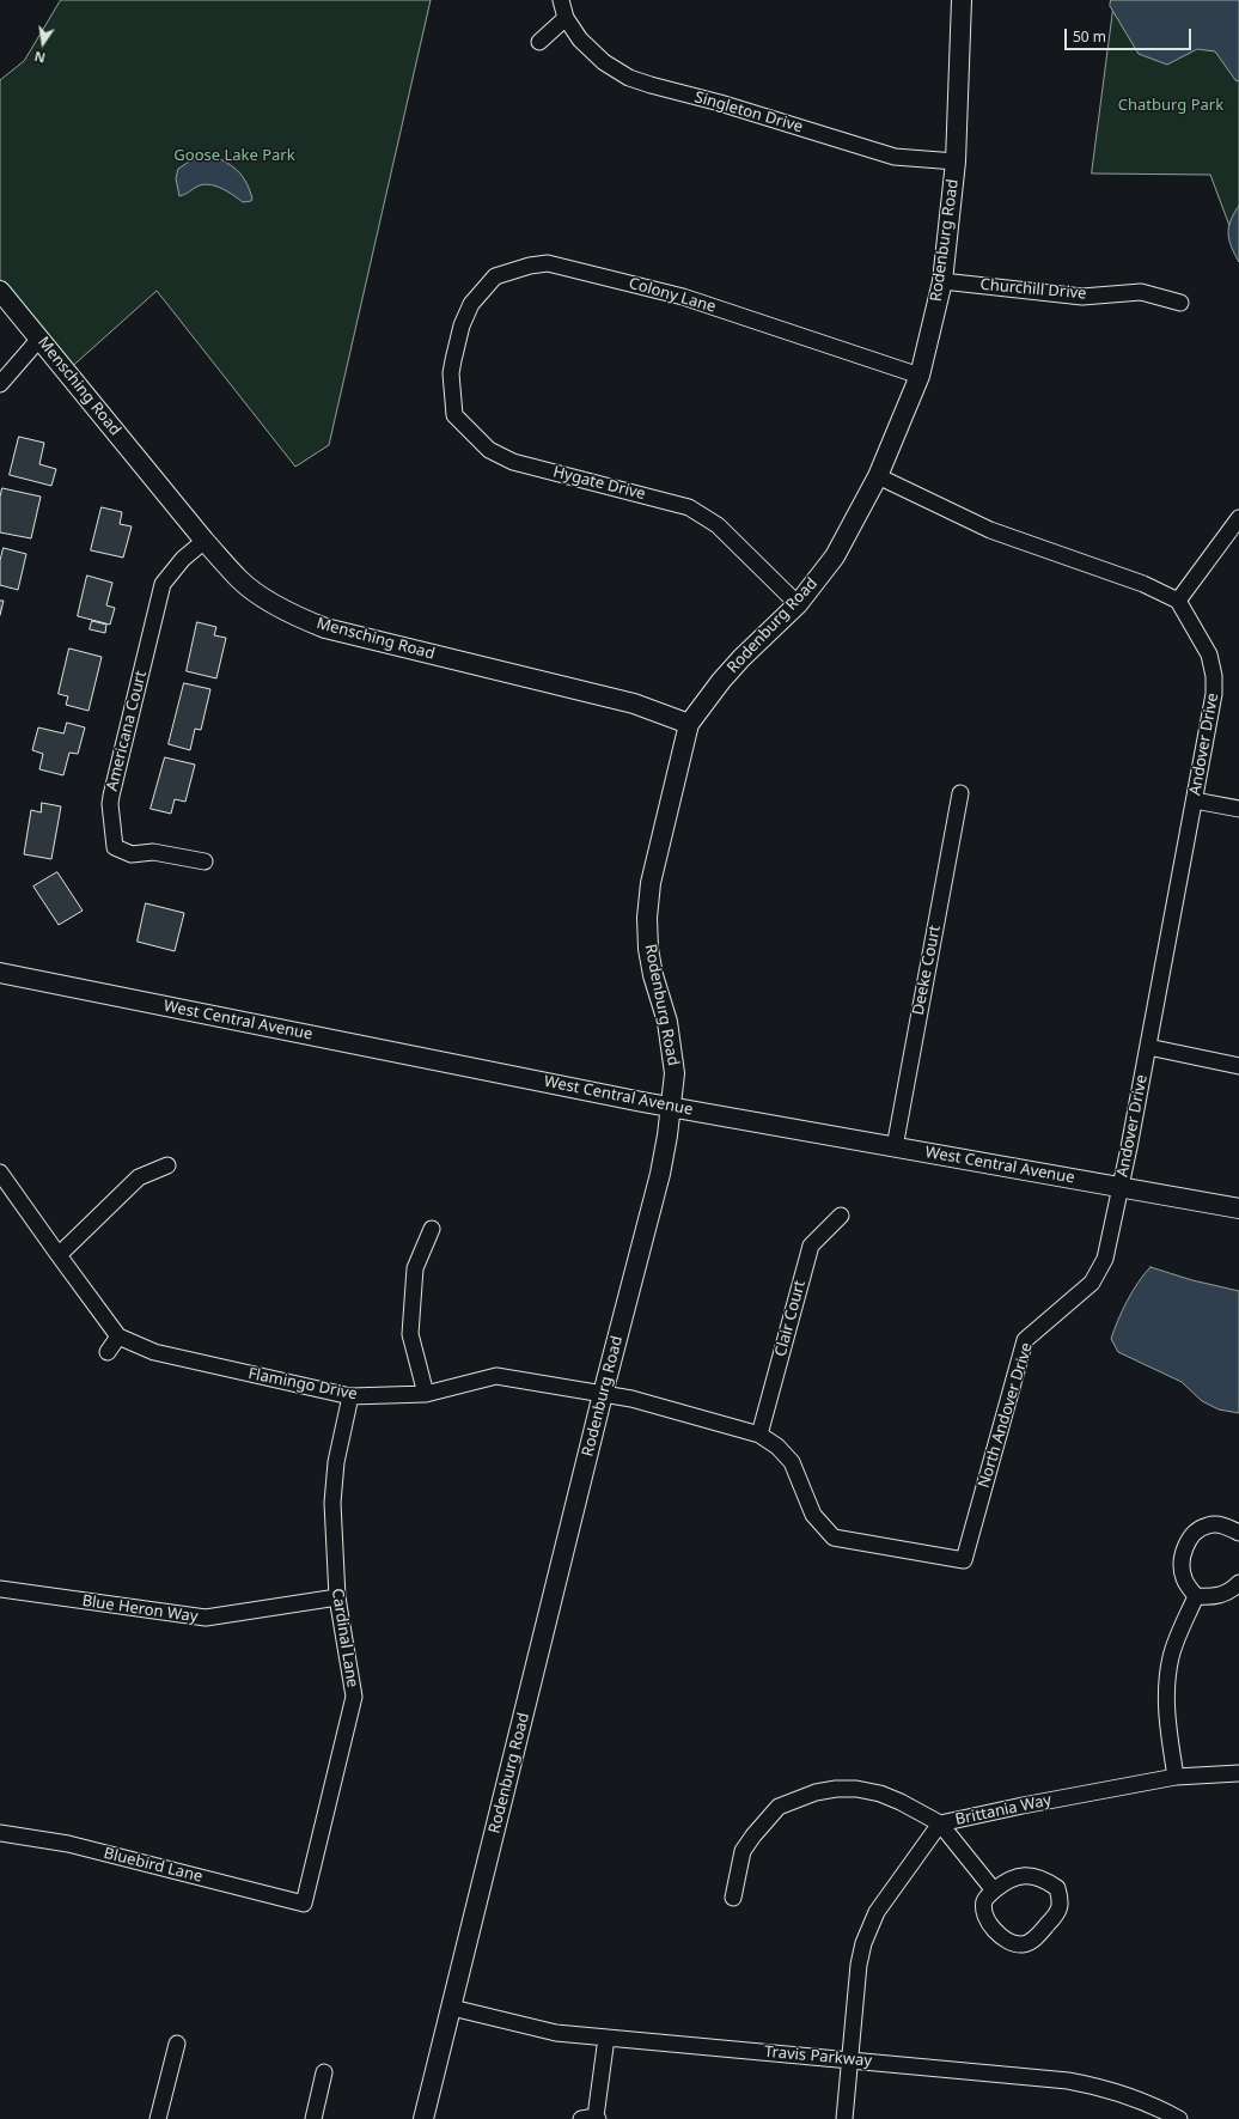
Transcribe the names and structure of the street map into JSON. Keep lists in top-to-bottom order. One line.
{"streets":{"street":["Singleton Drive","Rodenburg Road","Churchill Drive","Colony Lane","Mensching Road","Hygate Drive","Americana Court","Andover Drive","Deeke Court","West Central Avenue","Clair Court","Flamingo Drive","North Andover Drive","Blue Heron Way","Cardinal Lane","Brittania Way","Bluebird Lane","Travis Parkway"]},"crossings":[["Singleton Drive","Rodenburg Road"],["Rodenburg Road","Churchill Drive"],["Rodenburg Road","Colony Lane"],["Rodenburg Road","Mensching Road"],["Rodenburg Road","Hygate Drive"],["Rodenburg Road","West Central Avenue"],["Rodenburg Road","Flamingo Drive"],["Rodenburg Road","Travis Parkway"],["Colony Lane","Hygate Drive"],["Mensching Road","Americana Court"],["Andover Drive","West Central Avenue"],["Andover Drive","North Andover Drive"],["Deeke Court","West Central Avenue"],["West Central Avenue","North Andover Drive"],["Clair Court","Flamingo Drive"],["Flamingo Drive","North Andover Drive"],["Flamingo Drive","Cardinal Lane"],["Blue Heron Way","Cardinal Lane"],["Cardinal Lane","Bluebird Lane"],["Brittania Way","Travis Parkway"]],"parks":["Chatburg Park","Goose Lake Park"],"scale_bar":"50 m","north":"bottom"}
